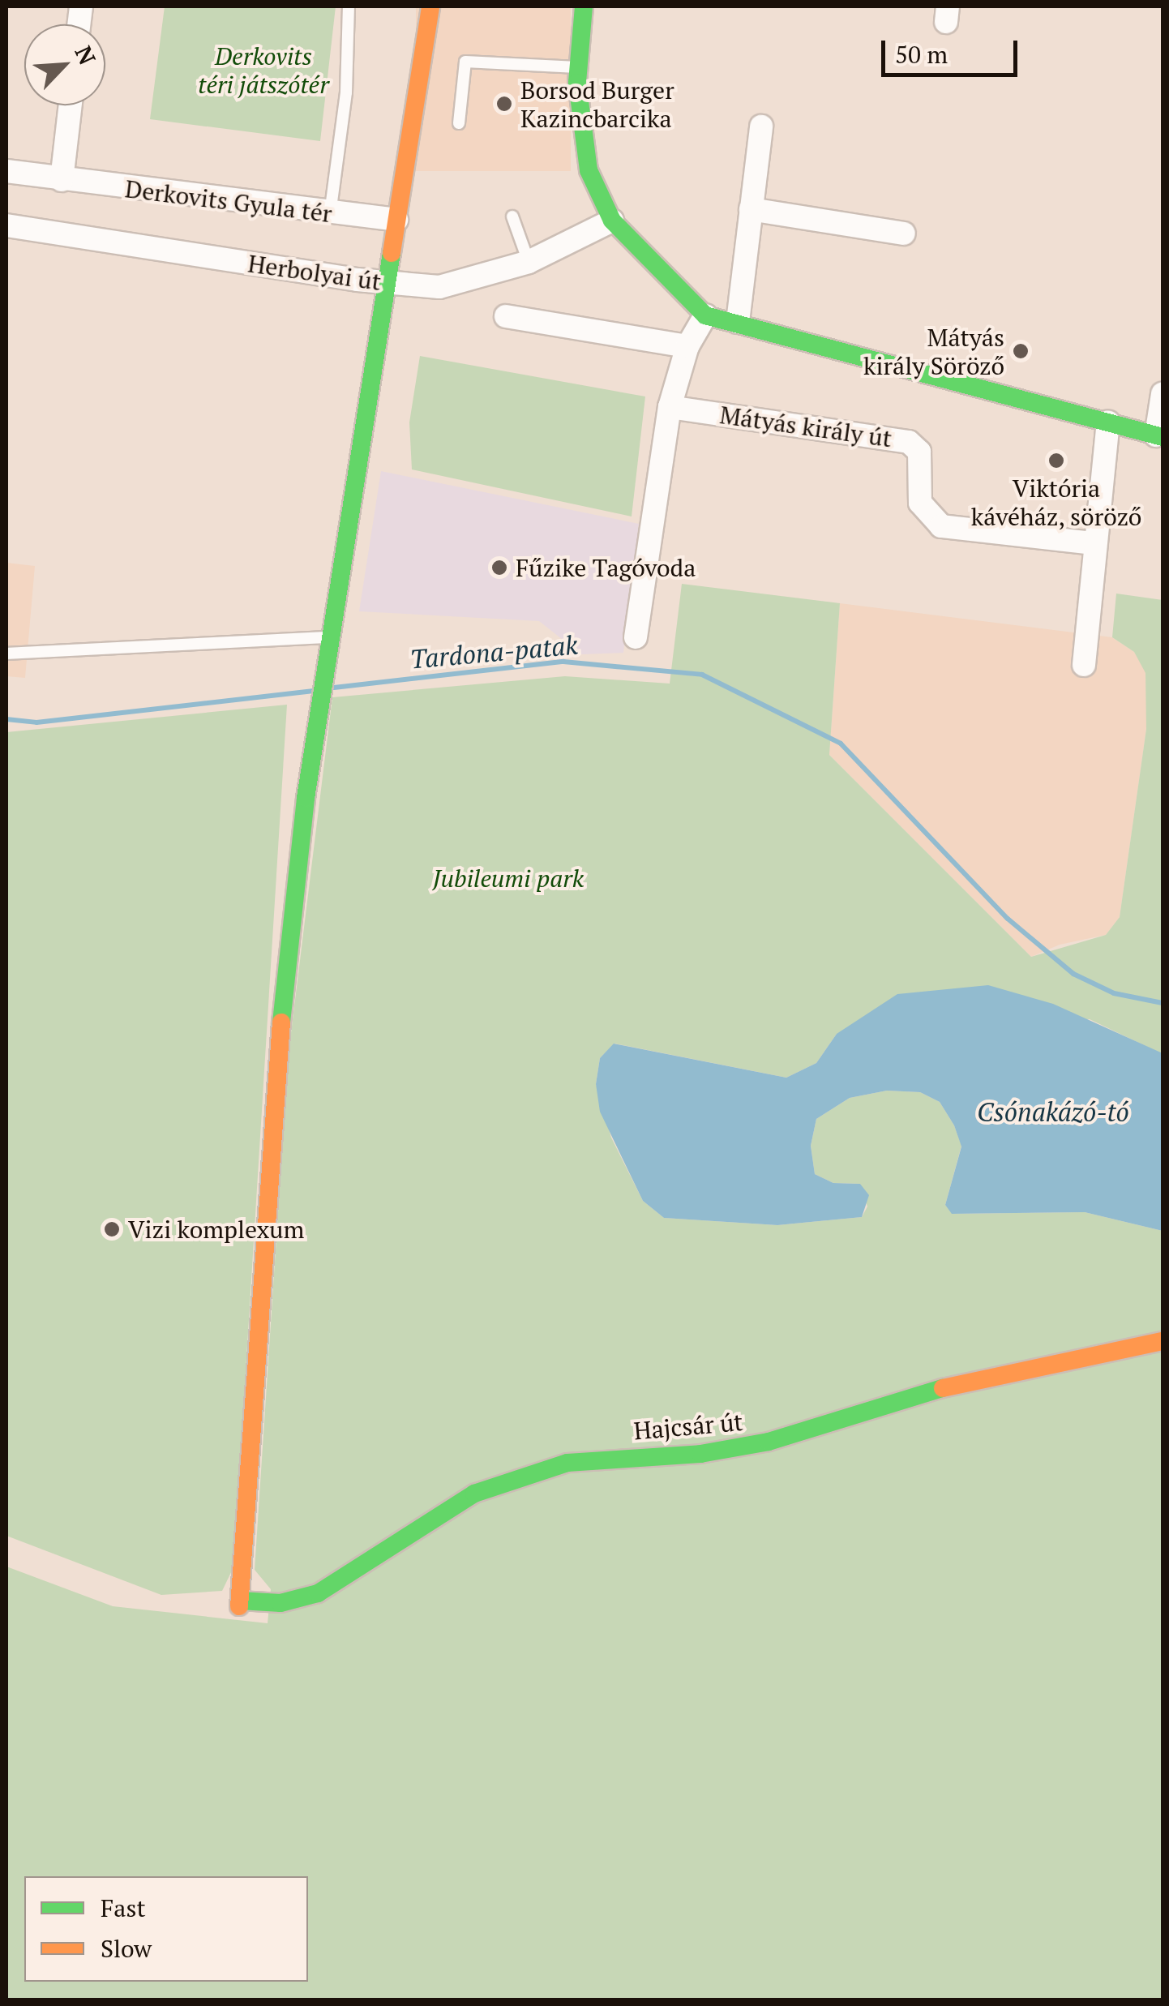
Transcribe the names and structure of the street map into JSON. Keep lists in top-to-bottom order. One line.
{"streets":{"street":["Derkovits Gyula tér","Herbolyai út","Mátyás király út","Hajcsár út"]},"water":["Tardona-patak","Csónakázó-tó"],"parks":["Derkovits téri játszótér","Jubileumi park"],"places":["Borsod Burger Kazincbarcika","Mátyás király Söröző","Viktória kávéház, söröző","Fűzike Tagóvoda","Vizi komplexum"],"legend":["Fast","Slow"],"scale_bar":"50 m","north":"top right"}
